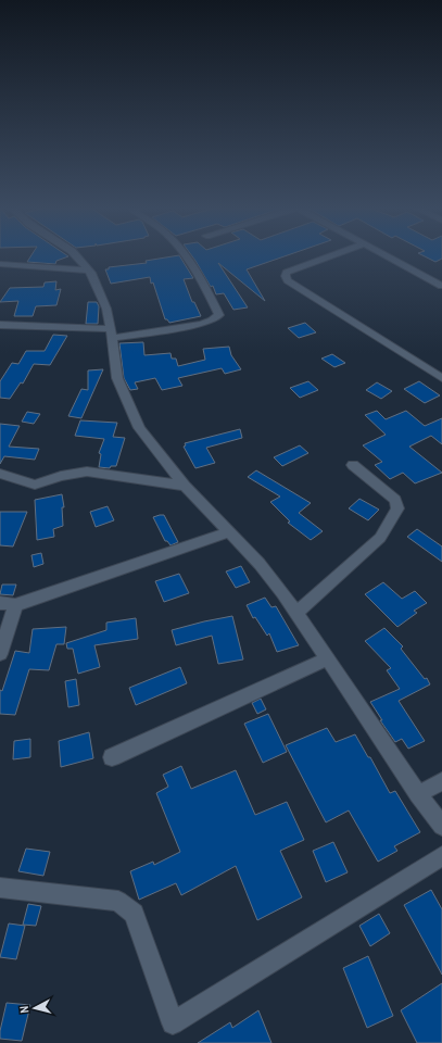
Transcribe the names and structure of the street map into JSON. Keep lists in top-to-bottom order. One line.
{"north":"left"}
